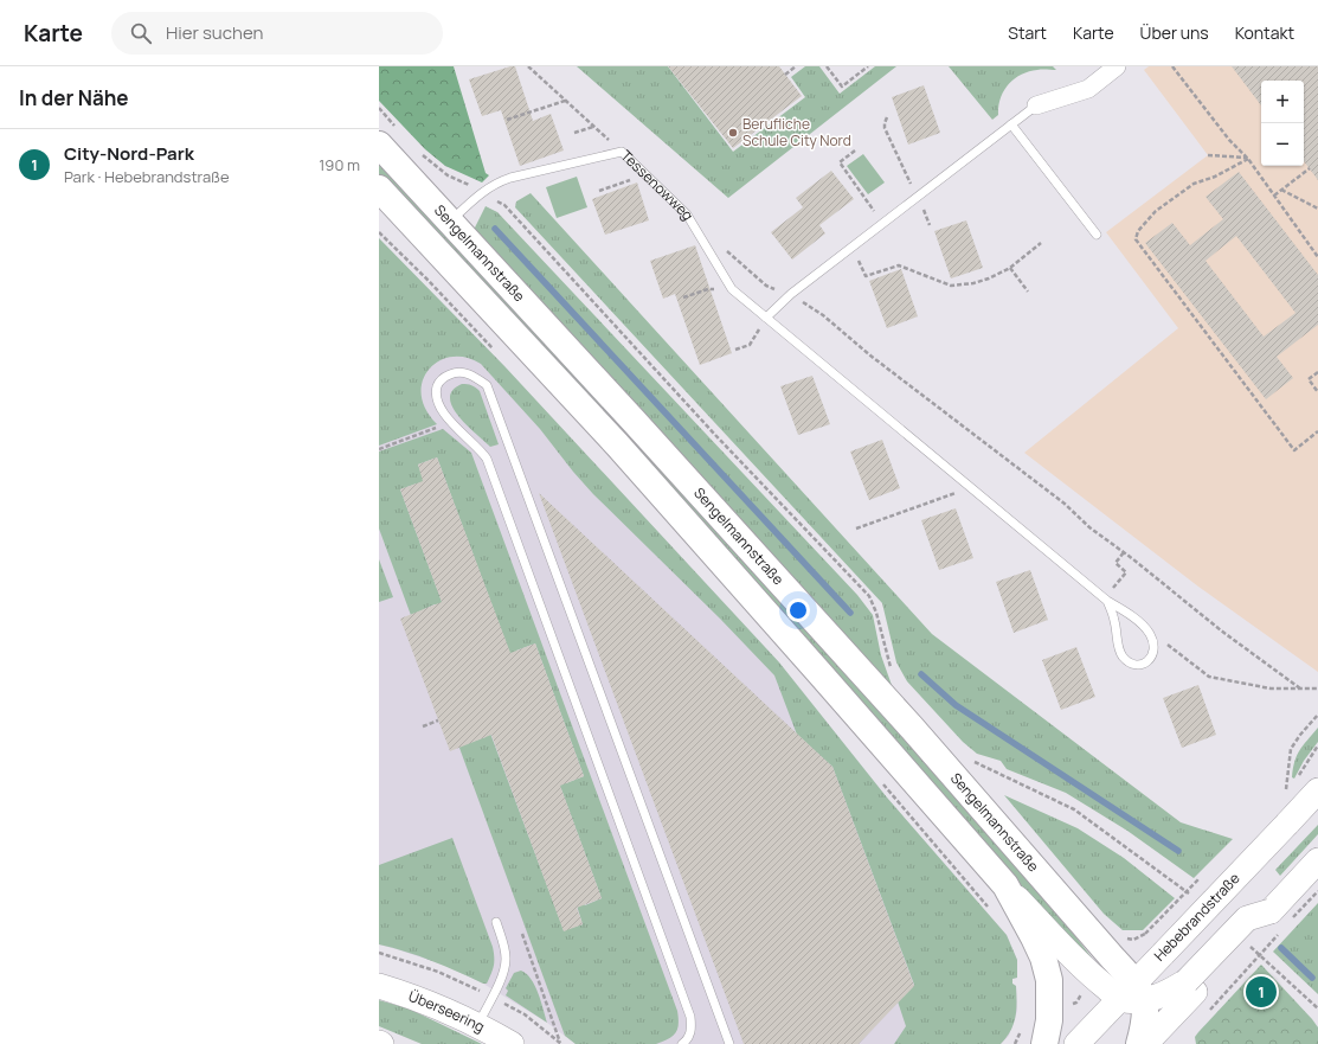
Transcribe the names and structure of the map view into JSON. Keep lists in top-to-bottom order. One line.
{"streets":{"main road":["Sengelmannstraße","Hebebrandstraße","Überseering"],"lane":["Tessenowweg"]},"crossings":[["Sengelmannstraße","Hebebrandstraße"]],"places":["Berufliche Schule City Nord"],"page":{"header":"Karte","search":"Hier suchen","nav":["Start","Karte","Über uns","Kontakt"],"heading":"In der Nähe","map_buttons":["+","−"],"list":[{"mark":"1","name":"City-Nord-Park","note":"Park · Hebebrandstraße","value":"190 m"}],"pins":"1"}}
